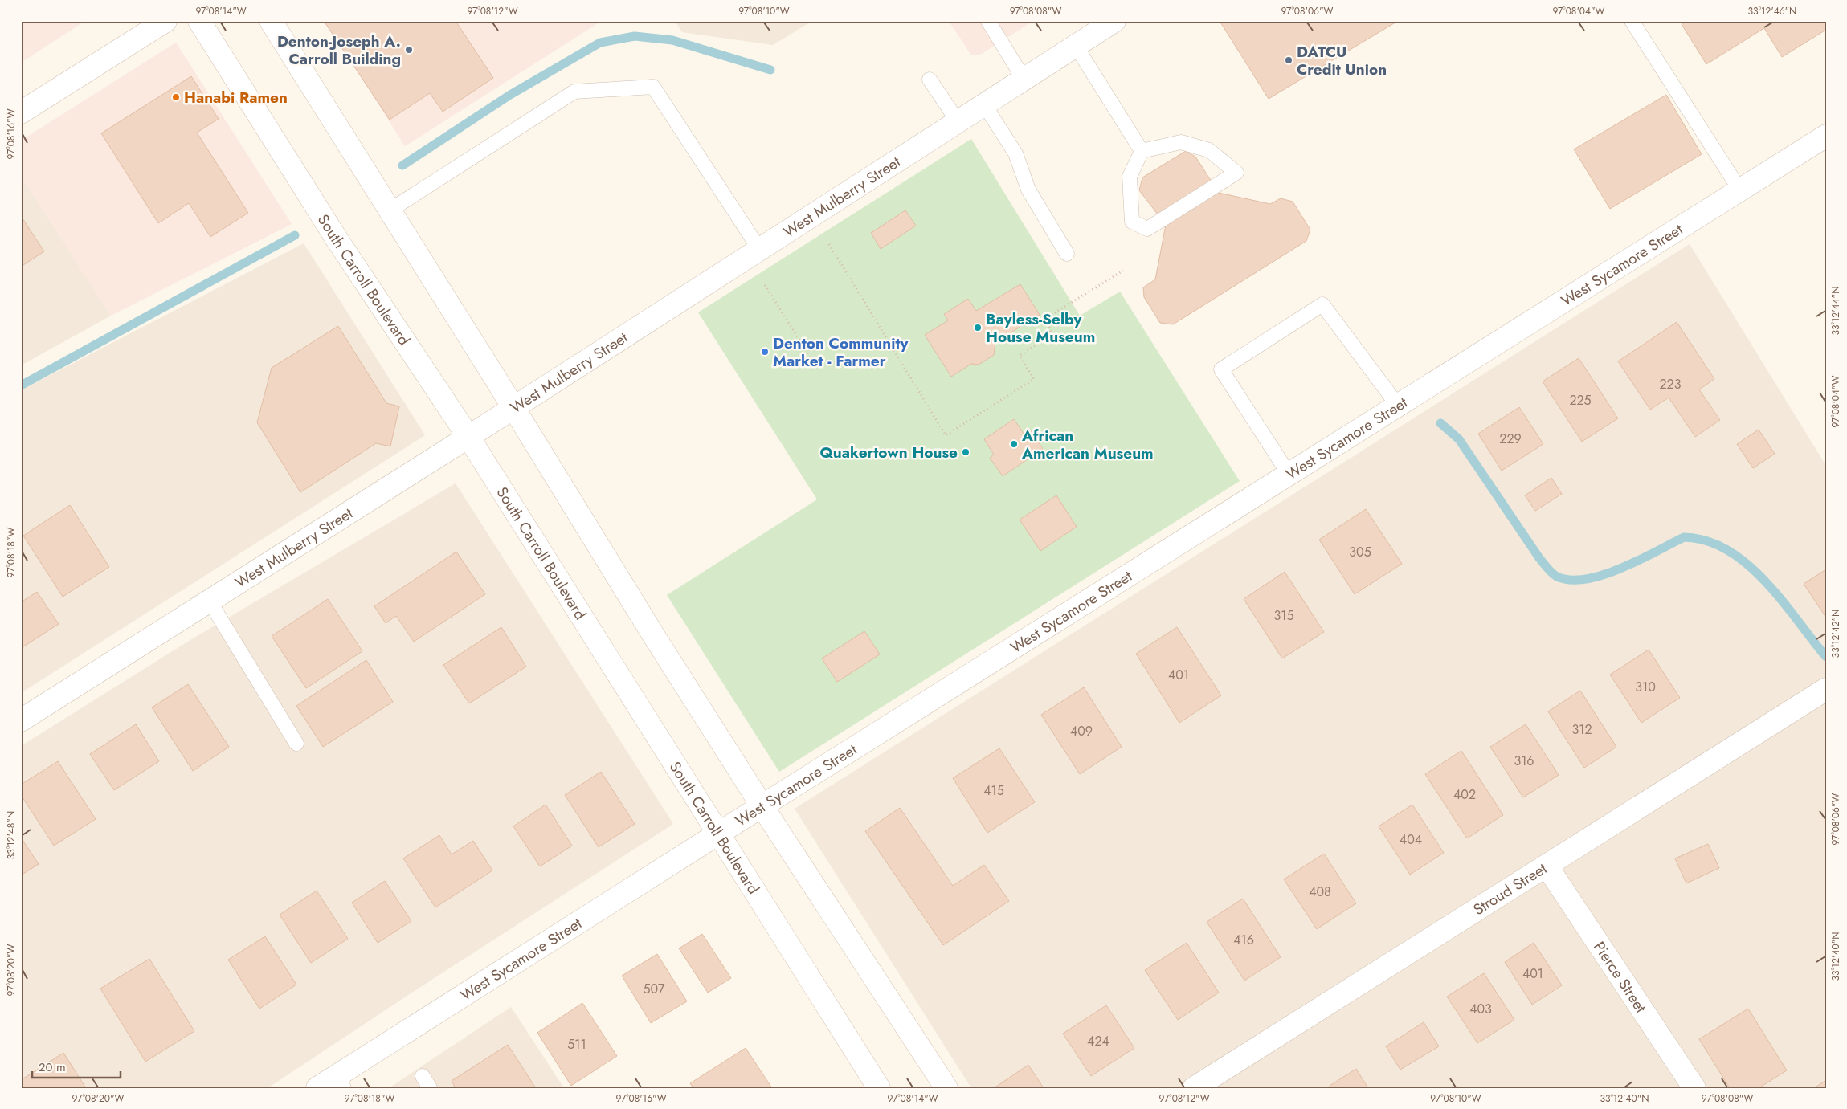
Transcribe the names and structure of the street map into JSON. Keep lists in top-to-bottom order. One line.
{"streets":{"street":["West Mulberry Street","West Sycamore Street","South Carroll Boulevard","Stroud Street","Pierce Street"]},"crossings":[["West Mulberry Street","South Carroll Boulevard"],["West Sycamore Street","South Carroll Boulevard"],["Stroud Street","Pierce Street"]],"places":["Denton-Joseph A. Carroll Building","DATCU Credit Union","Hanabi Ramen","Bayless-Selby House Museum","Denton Community Market - Farmer","African American Museum","Quakertown House"],"house_numbers":["223","225","229","305","315","401","310","312","409","316","415","402","404","408","416","401","507","403","424","511"],"scale_bar":"20 m","coordinates":["97°08'14\"W","97°08'12\"W","97°08'10\"W","97°08'08\"W","97°08'06\"W","97°08'04\"W","33°12'46\"N","97°08'16\"W","33°12'44\"N","97°08'18\"W","33°12'42\"N","33°12'48\"N","33°12'40\"N","97°08'20\"W"]}
